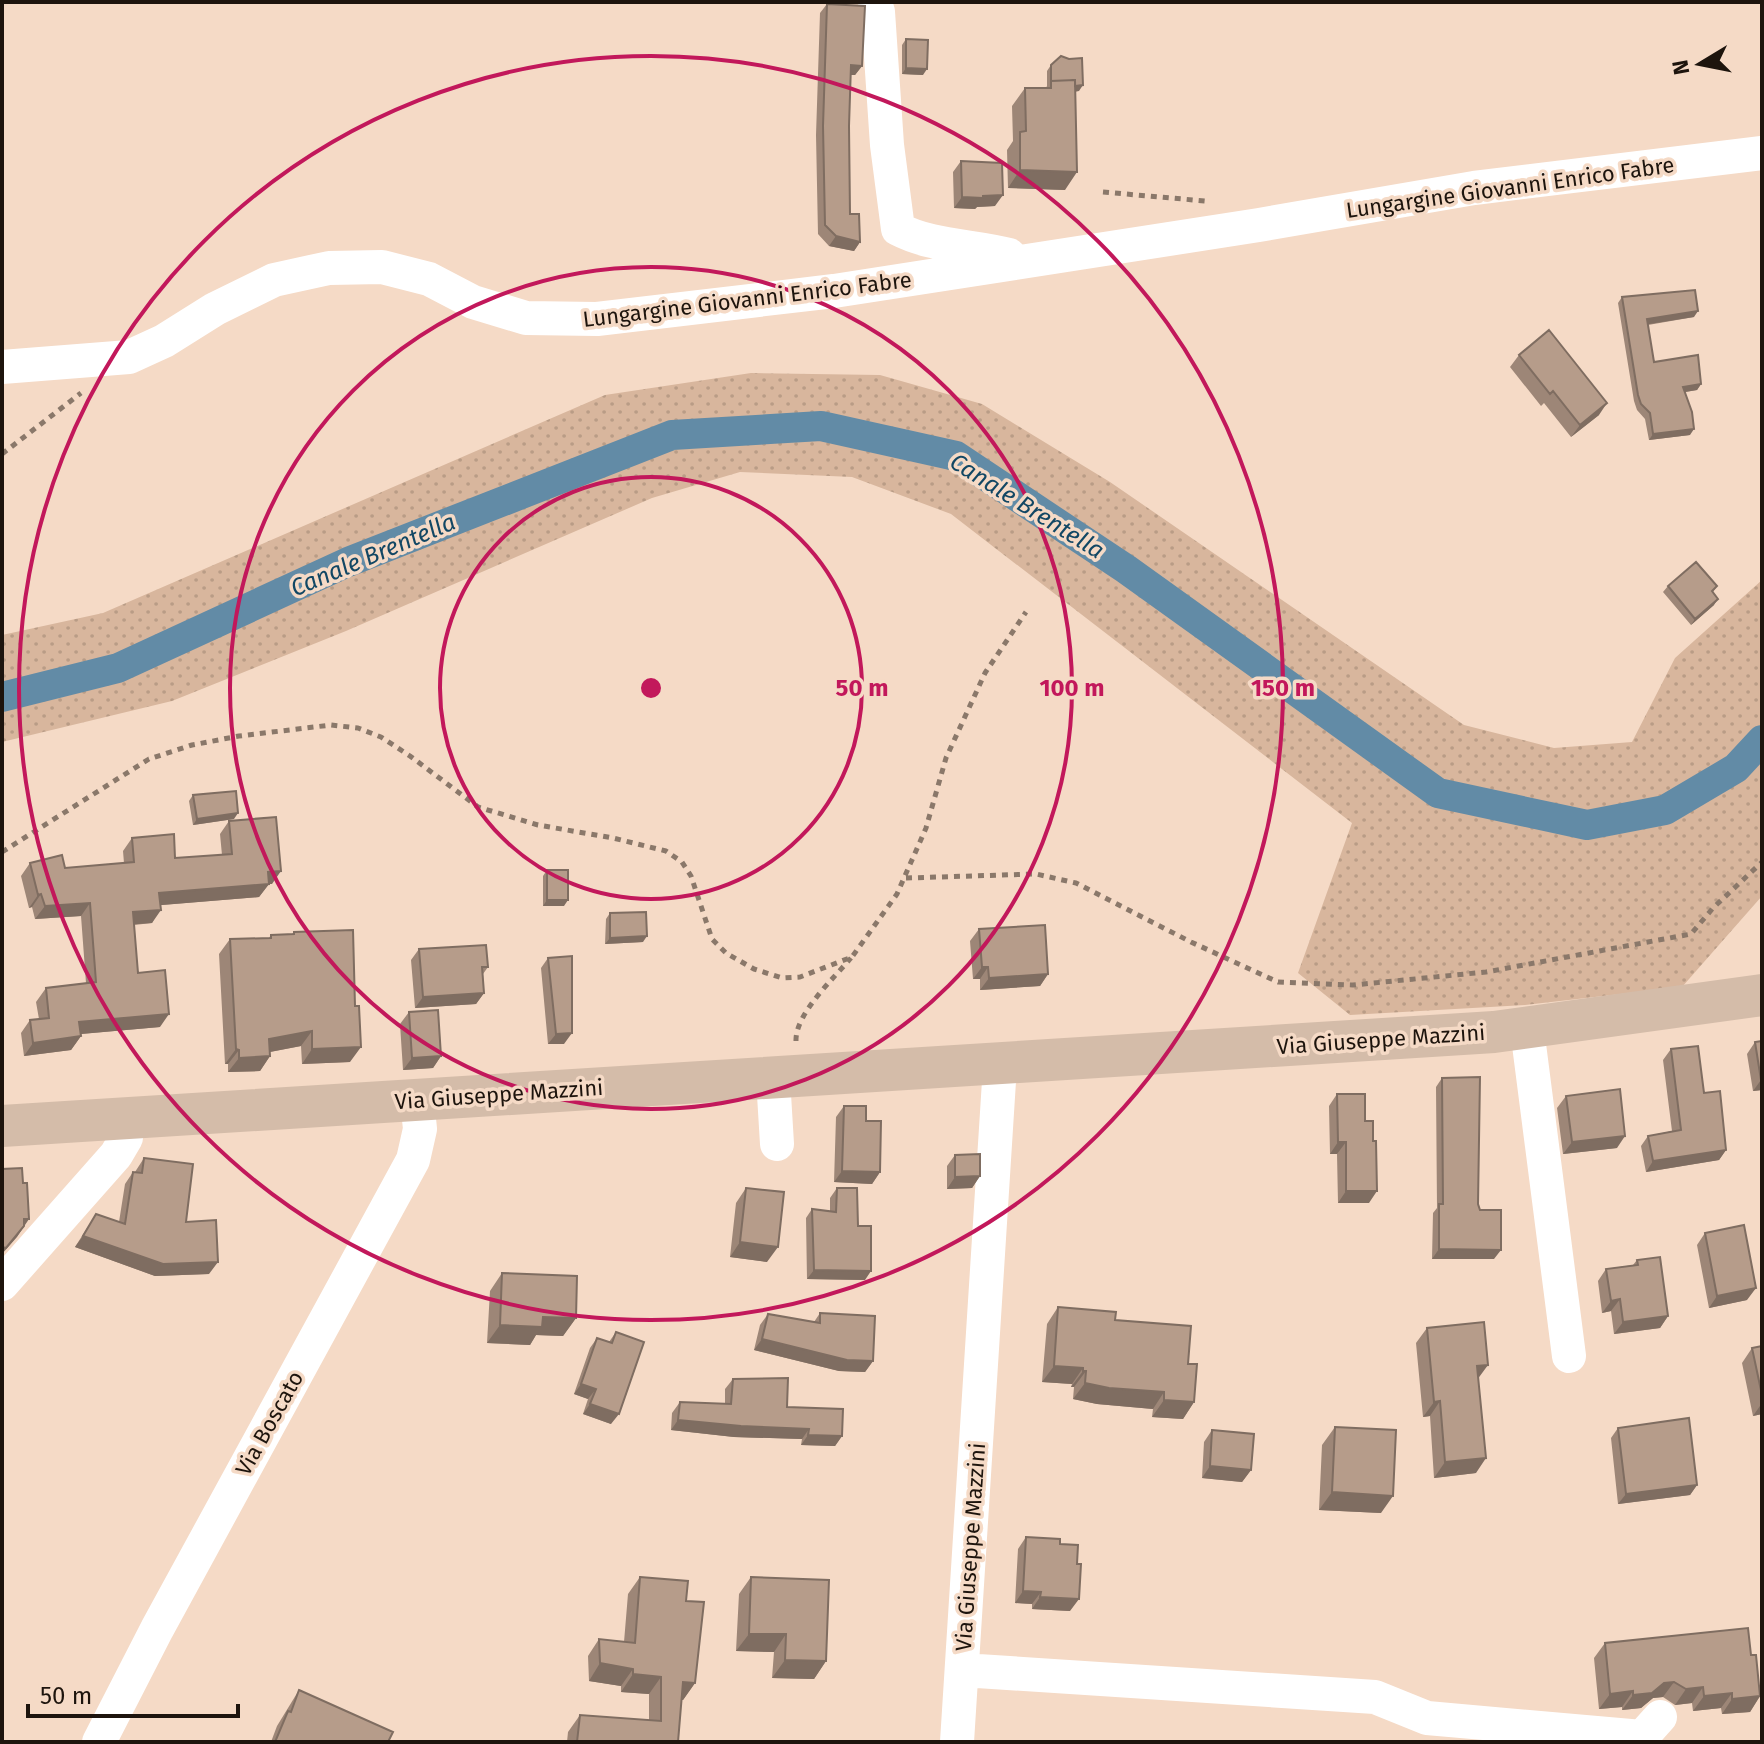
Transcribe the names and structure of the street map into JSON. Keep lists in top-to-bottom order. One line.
{"streets":{"main road":["Via Giuseppe Mazzini"],"street":["Lungargine Giovanni Enrico Fabre","Via Boscato"]},"crossings":[["Via Giuseppe Mazzini","Via Boscato"]],"water":["Canale Brentella"],"scale_bar":"50 m","north":"left","rings":["50 m","100 m","150 m"]}
